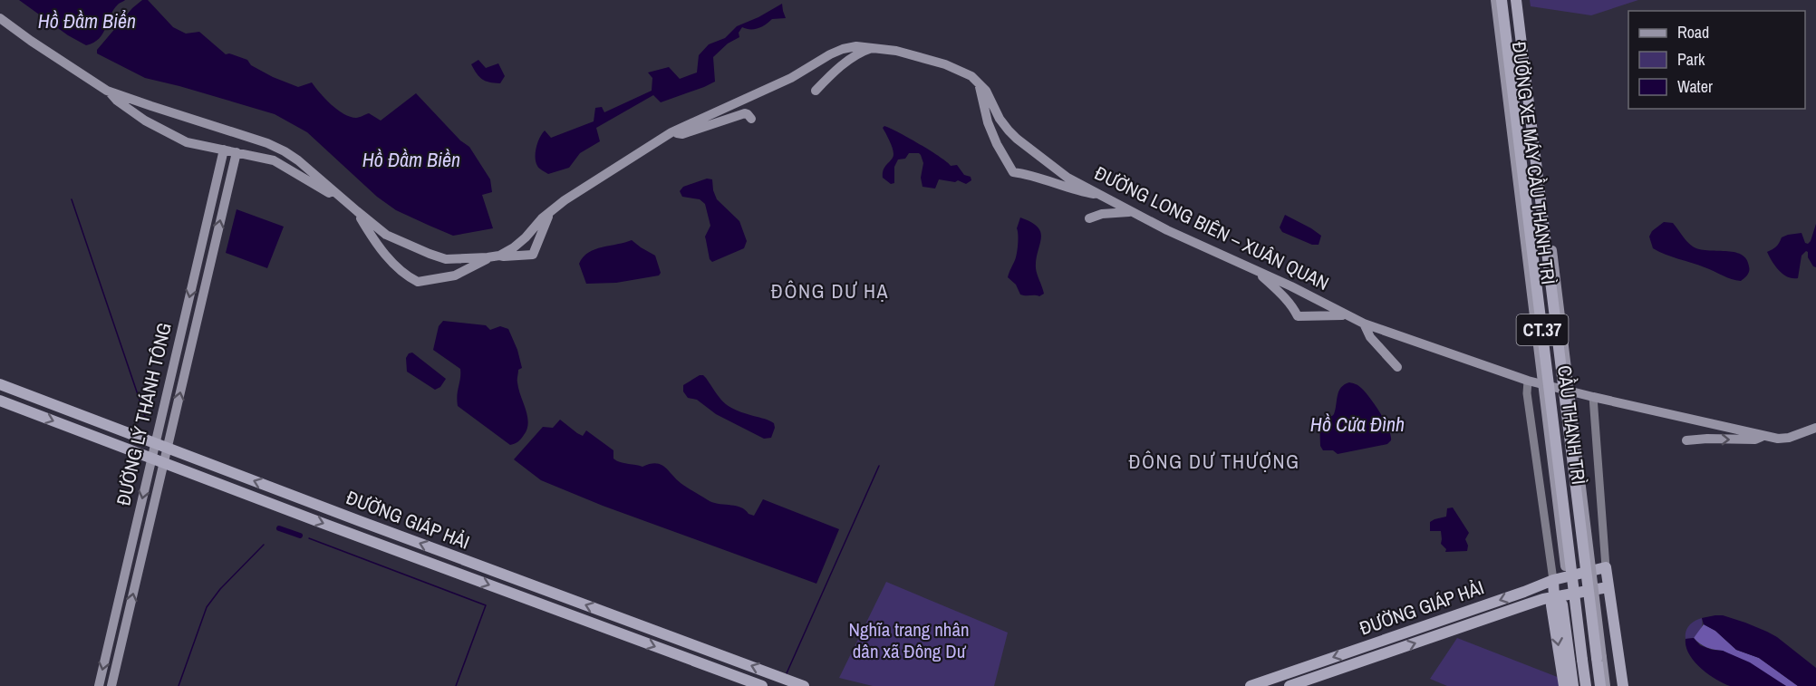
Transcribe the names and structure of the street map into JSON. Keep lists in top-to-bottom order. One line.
{"streets":{"highway":["CT.37","CẦU THANH TRÌ","ĐƯỜNG GIÁP HẢI"],"main road":["ĐƯỜNG XE MÁY CẦU THANH TRÌ","ĐƯỜNG LONG BIÊN – XUÂN QUAN","ĐƯỜNG LÝ THÁNH TÔNG"]},"crossings":[["ĐƯỜNG XE MÁY CẦU THANH TRÌ","CT.37"],["ĐƯỜNG XE MÁY CẦU THANH TRÌ","CẦU THANH TRÌ"],["CT.37","CẦU THANH TRÌ"],["ĐƯỜNG LÝ THÁNH TÔNG","ĐƯỜNG GIÁP HẢI"]],"districts":["ĐÔNG DƯ HẠ","ĐÔNG DƯ THƯỢNG"],"water":["Hồ Đầm Biển","Hồ Đầm Biền","Hồ Cửa Đình"],"parks":["Nghĩa trang nhân dân xã Đông Dư"],"legend":["Road","Park","Water"]}
